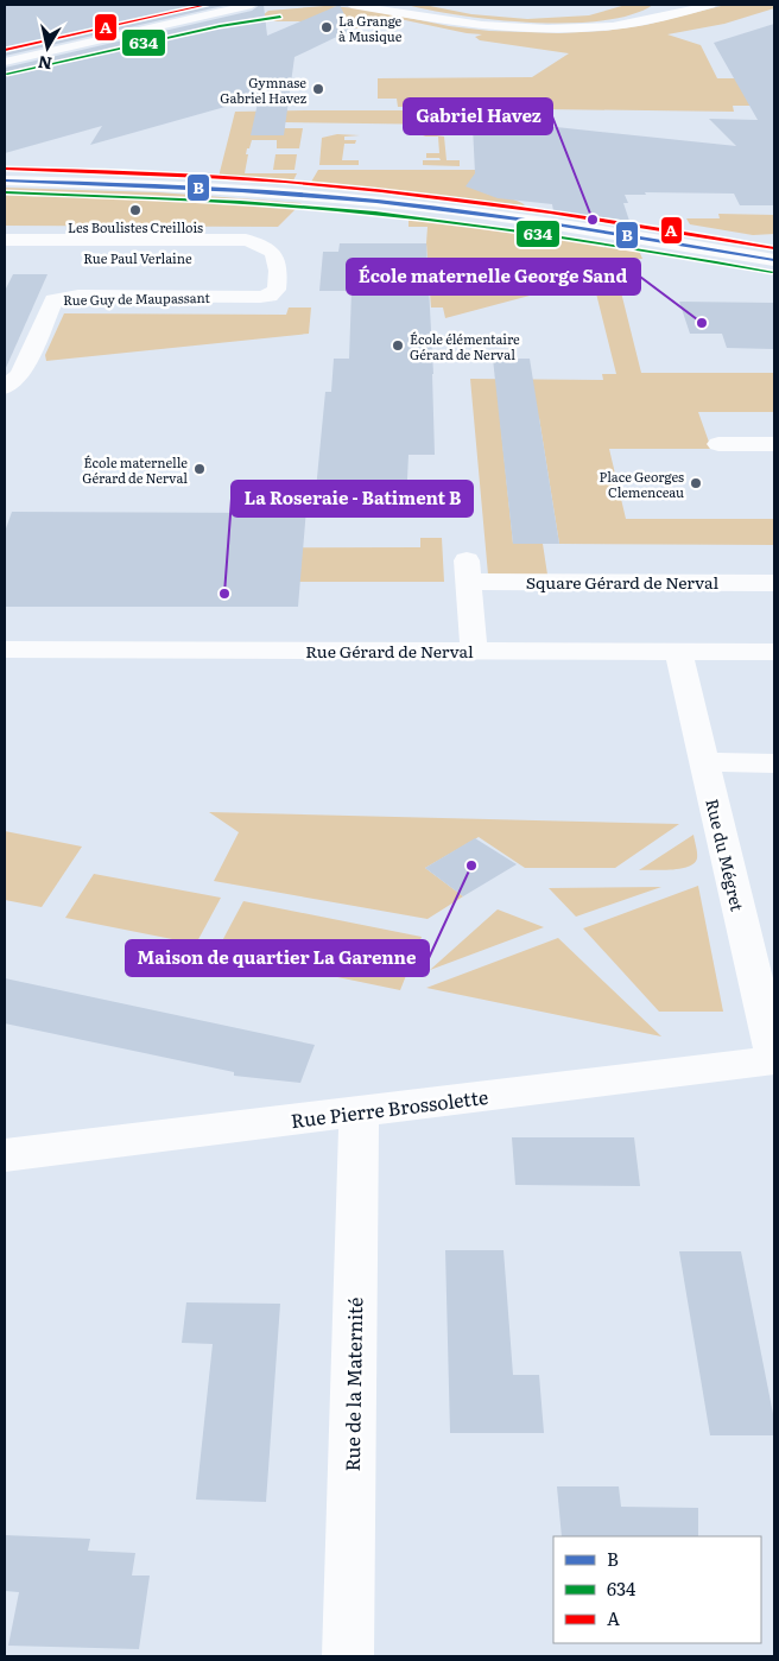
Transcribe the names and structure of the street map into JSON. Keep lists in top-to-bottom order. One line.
{"streets":{"street":["Rue Paul Verlaine","Rue Guy de Maupassant","Square Gérard de Nerval","Rue Gérard de Nerval","Rue du Mégret","Rue Pierre Brossolette","Rue de la Maternité"]},"crossings":[["Rue Paul Verlaine","Rue Guy de Maupassant"],["Square Gérard de Nerval","Rue Gérard de Nerval"],["Rue Gérard de Nerval","Rue du Mégret"],["Rue du Mégret","Rue Pierre Brossolette"],["Rue Pierre Brossolette","Rue de la Maternité"]],"places":["La Grange à Musique","Gymnase Gabriel Havez","Les Boulistes Creillois","Gabriel Havez","École maternelle George Sand","École élémentaire Gérard de Nerval","École maternelle Gérard de Nerval","Place Georges Clemenceau","La Roseraie - Batiment B","Maison de quartier La Garenne"],"lines":["transit line A","transit line 634","transit line B"],"legend":["B","634","A"],"north":"bottom"}
